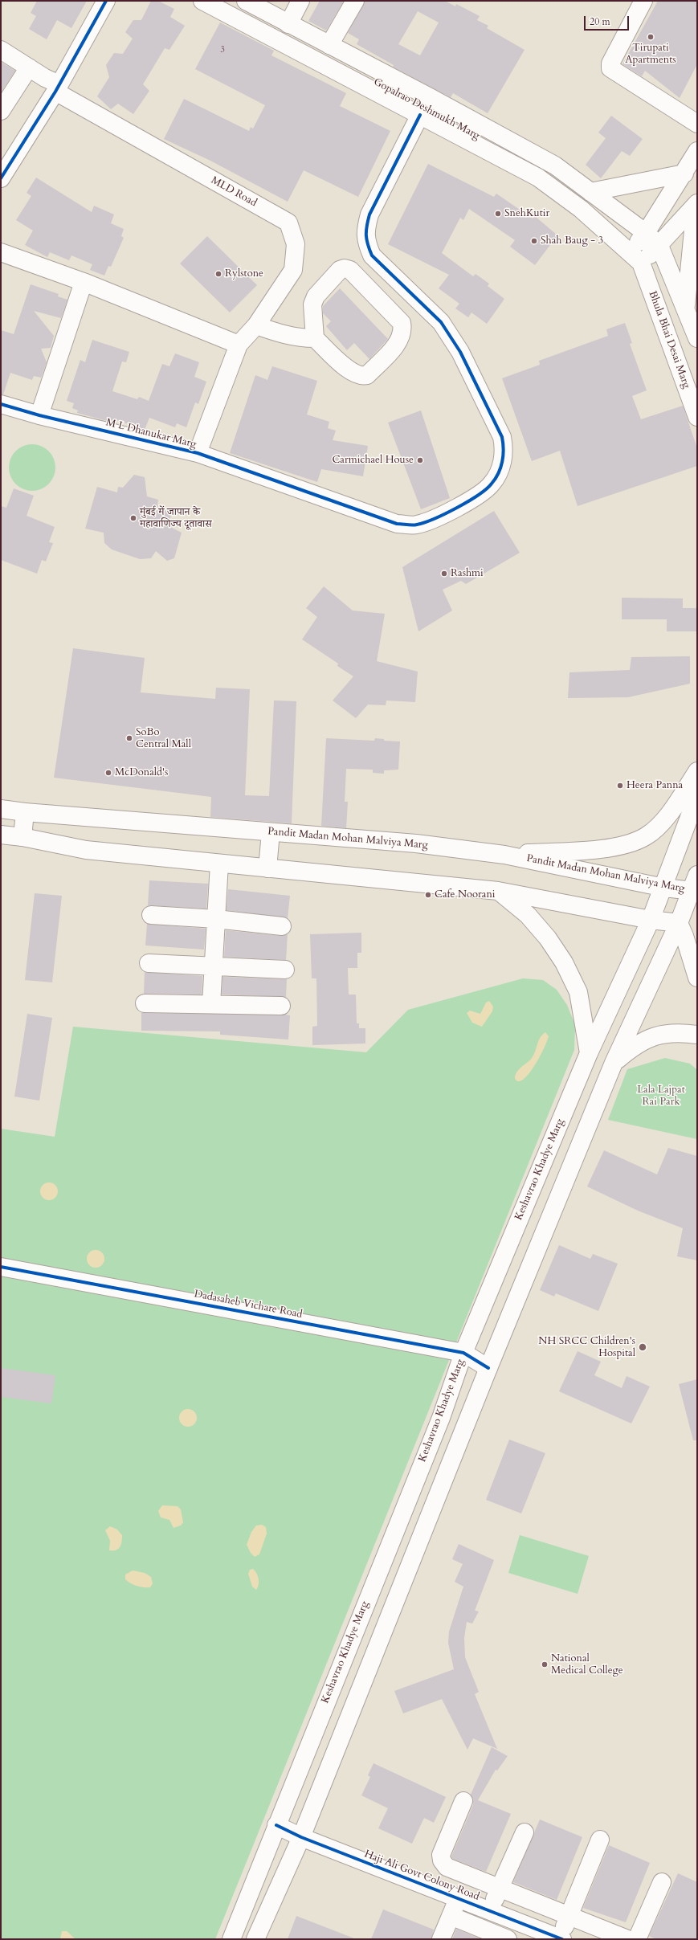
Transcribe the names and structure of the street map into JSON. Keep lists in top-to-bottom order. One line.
{"streets":{"main road":["Gopalrao Deshmukh Marg","MLD Road","Bhula Bhai Desai Marg","M L Dhanukar Marg","Pandit Madan Mohan Malviya Marg","Keshavrao Khadye Marg","Dadasaheb Vichare Road","Haji Ali Govt Colony Road"]},"crossings":[["Gopalrao Deshmukh Marg","Bhula Bhai Desai Marg"],["Gopalrao Deshmukh Marg","M L Dhanukar Marg"],["MLD Road","M L Dhanukar Marg"],["Pandit Madan Mohan Malviya Marg","Keshavrao Khadye Marg"],["Keshavrao Khadye Marg","Dadasaheb Vichare Road"],["Keshavrao Khadye Marg","Haji Ali Govt Colony Road"]],"parks":["Lala Lajpat Rai Park"],"places":["Tirupati Apartments","SnehKutir","Shah Baug - 3","Rylstone","Carmichael House","मुंबई में जापान के महावाणिज्य दूतावास","Rashmi","SoBo Central Mall","McDonald's","Heera Panna","Cafe Noorani","NH SRCC Children's Hospital","National Medical College"],"house_numbers":["3"],"scale_bar":"20 m"}
